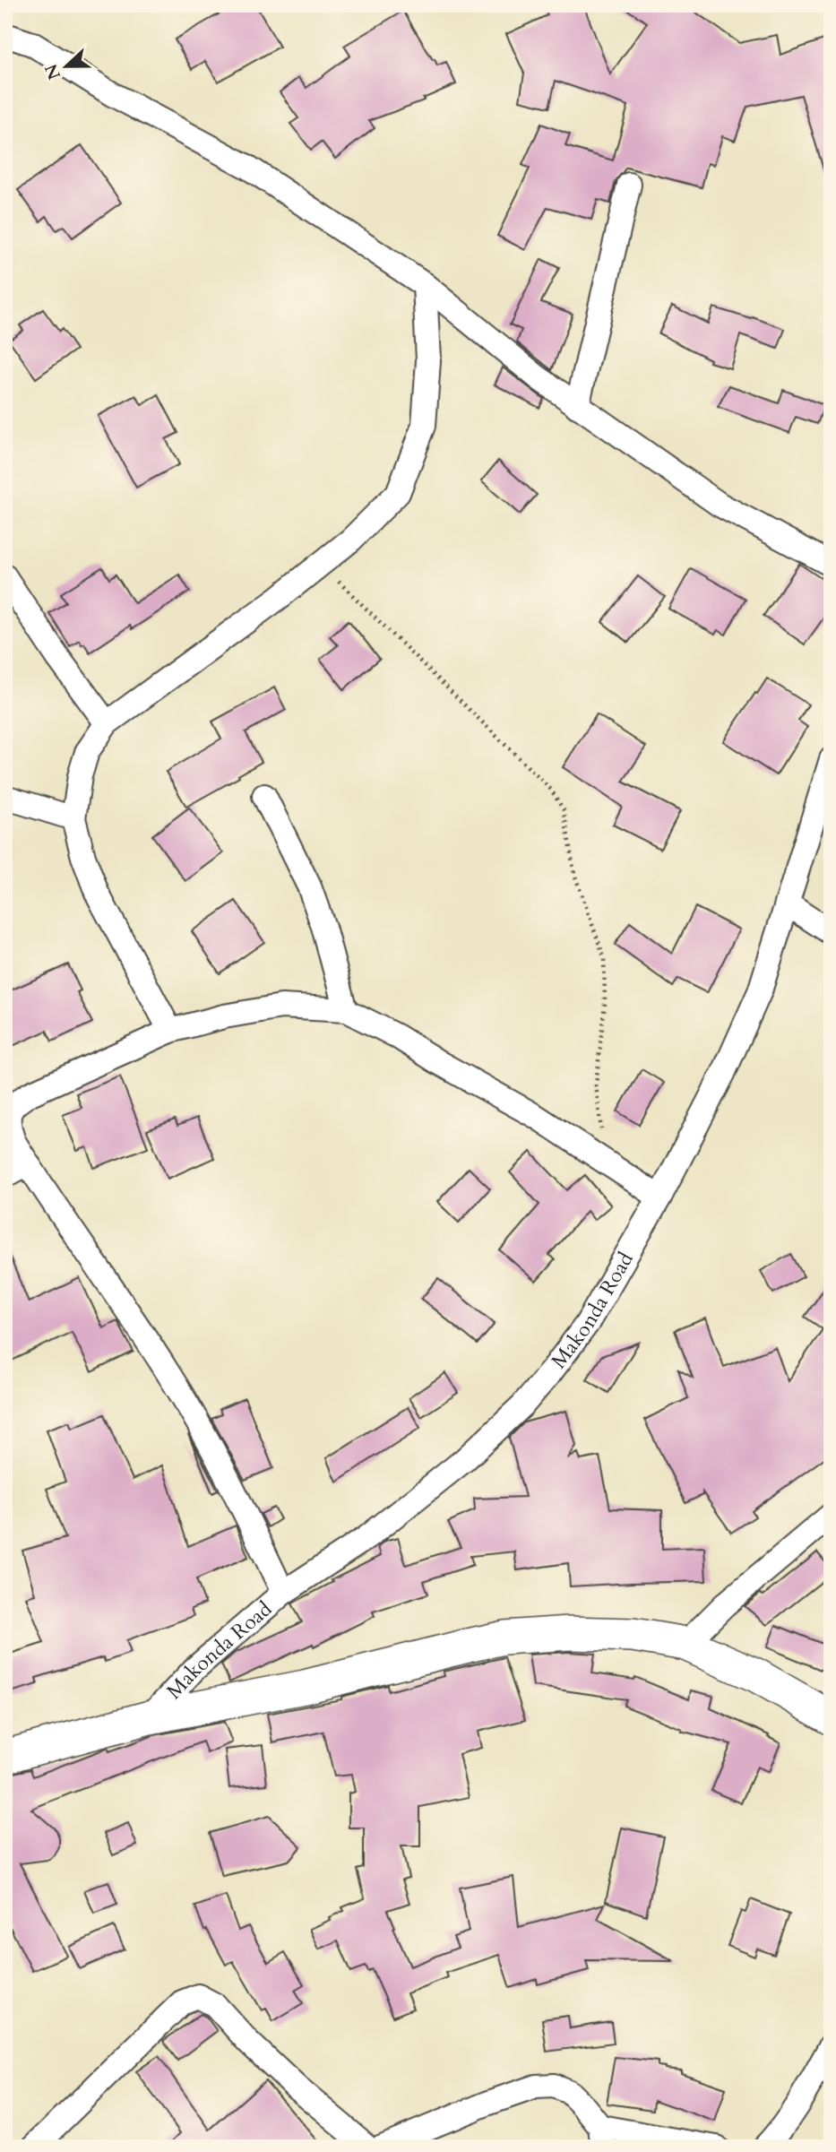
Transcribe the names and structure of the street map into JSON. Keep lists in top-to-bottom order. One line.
{"streets":{"street":["Makonda Road"]},"north":"left"}
